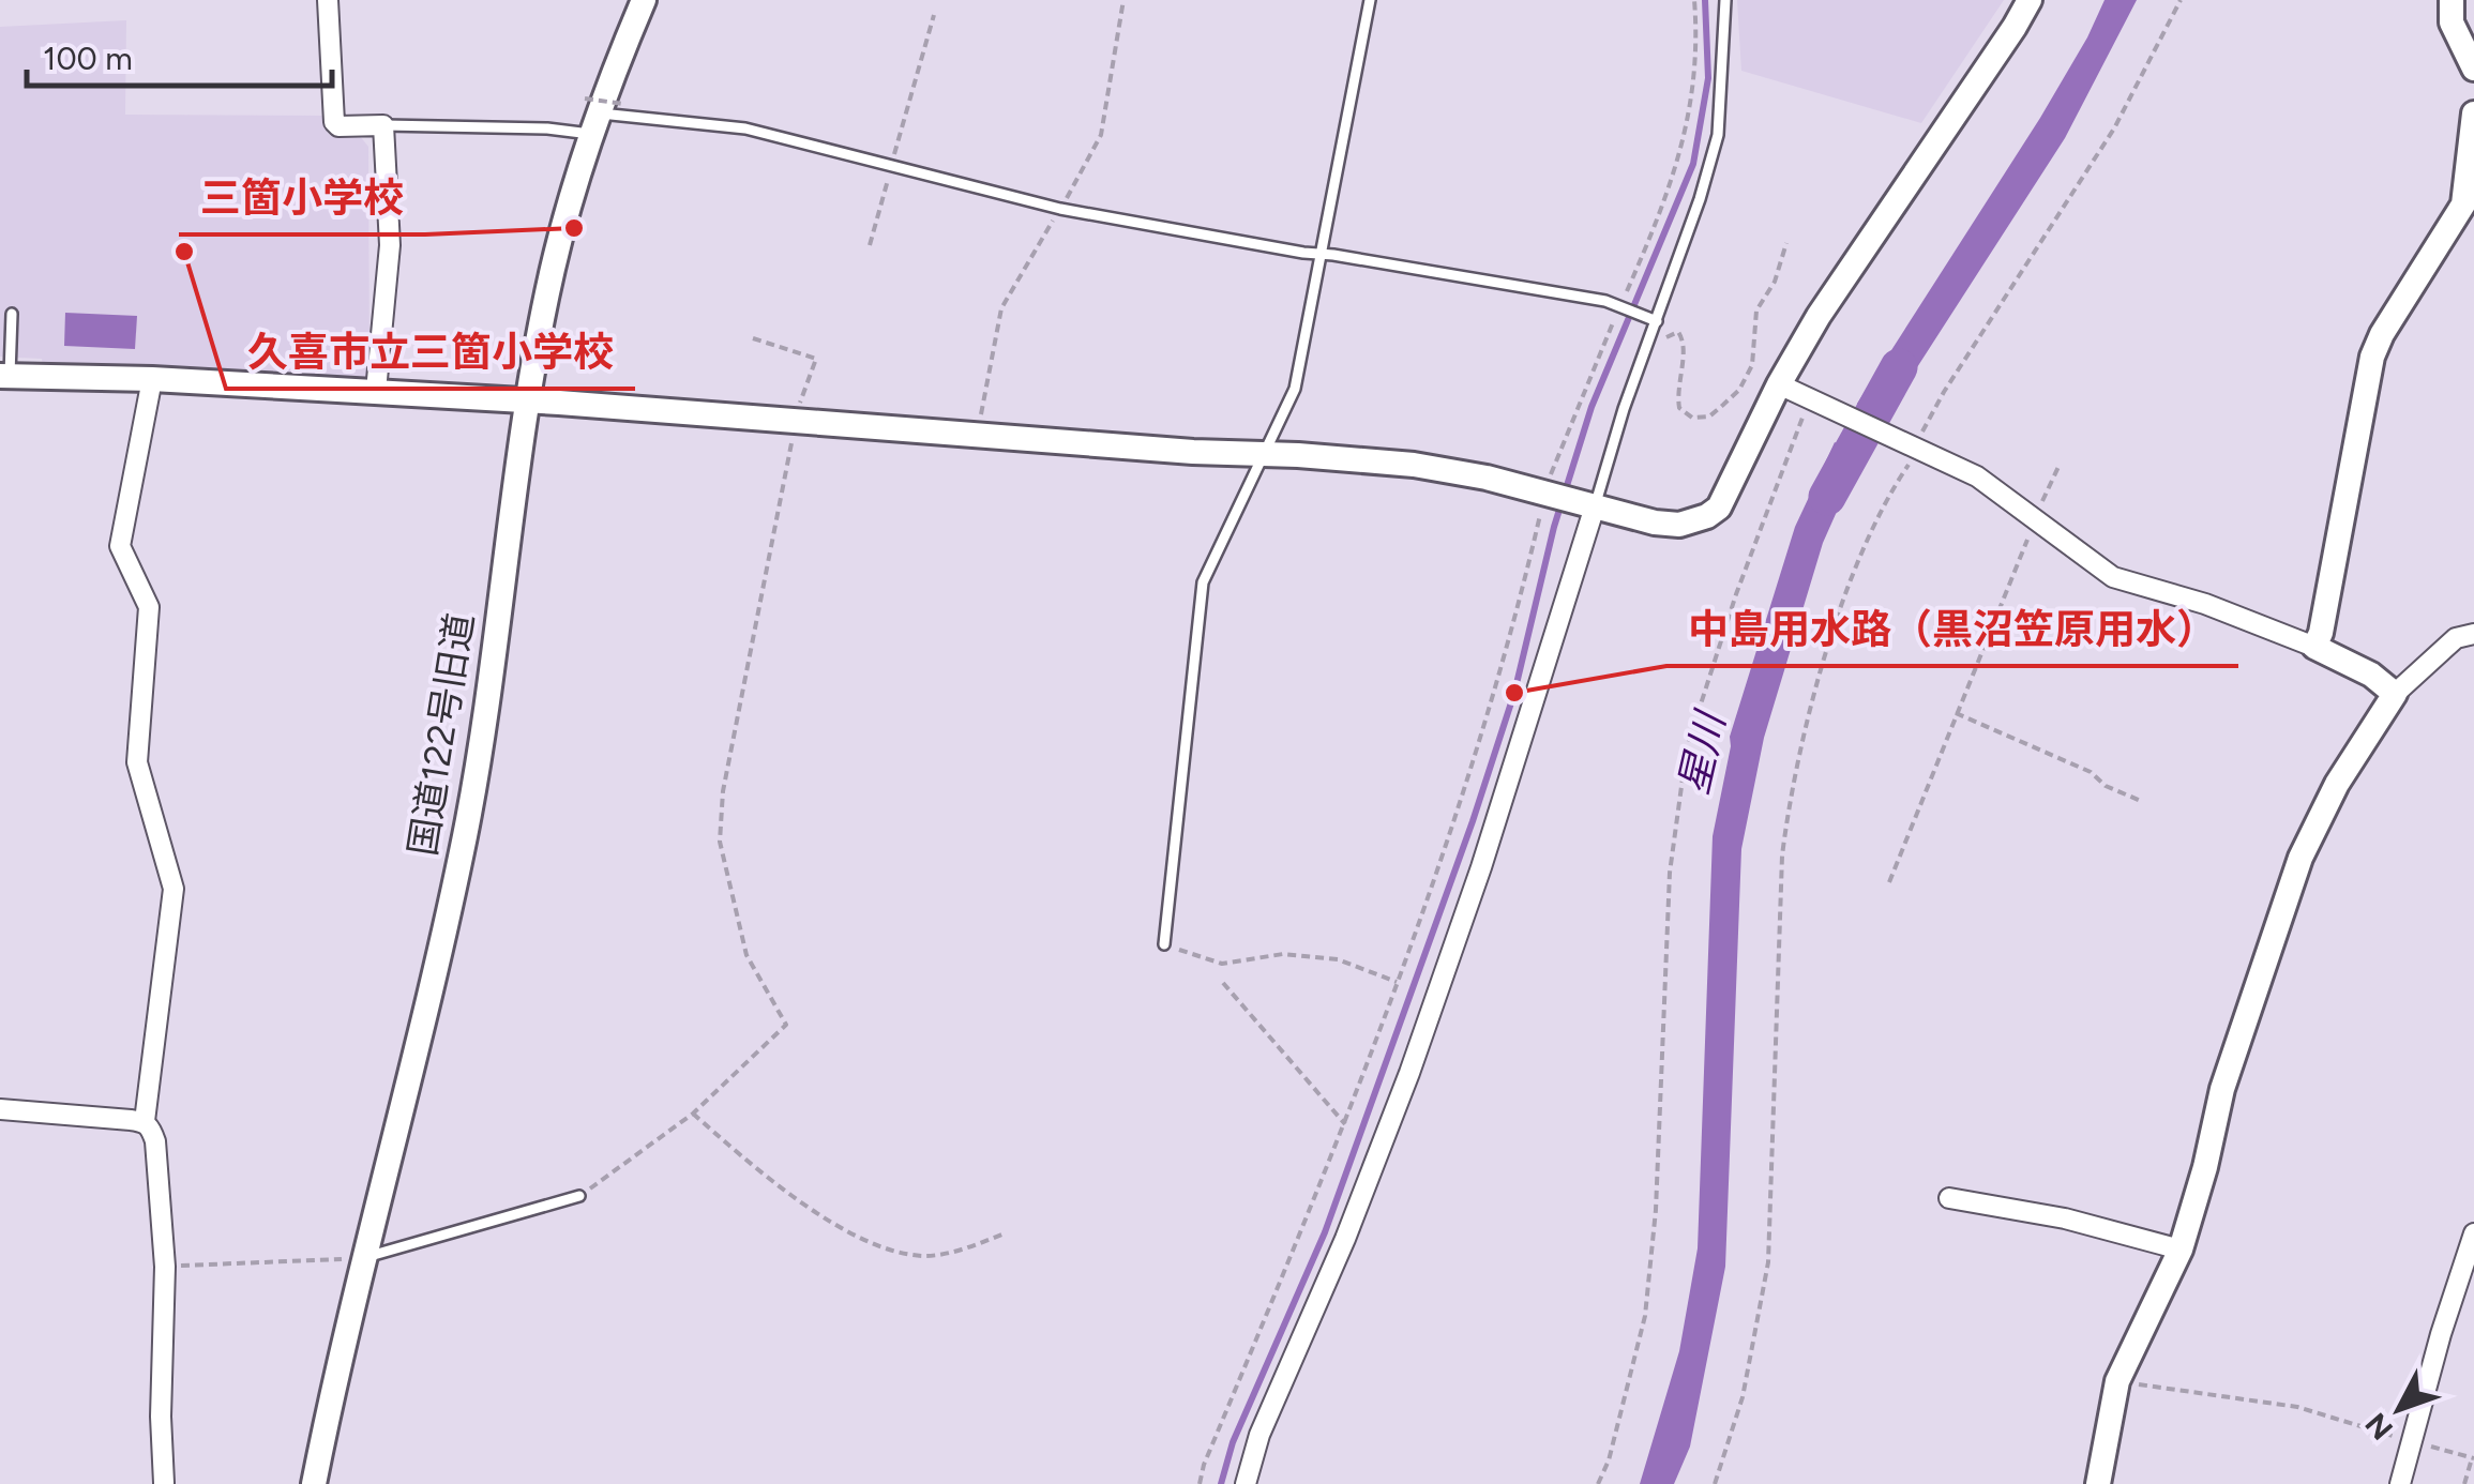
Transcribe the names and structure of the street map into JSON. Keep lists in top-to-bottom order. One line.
{"streets":{"street":["国道122号旧道"]},"water":["星川"],"places":["三箇小学校","久喜市立三箇小学校","中島用水路（黒沼笠原用水）"],"scale_bar":"100 m","north":"bottom left"}
